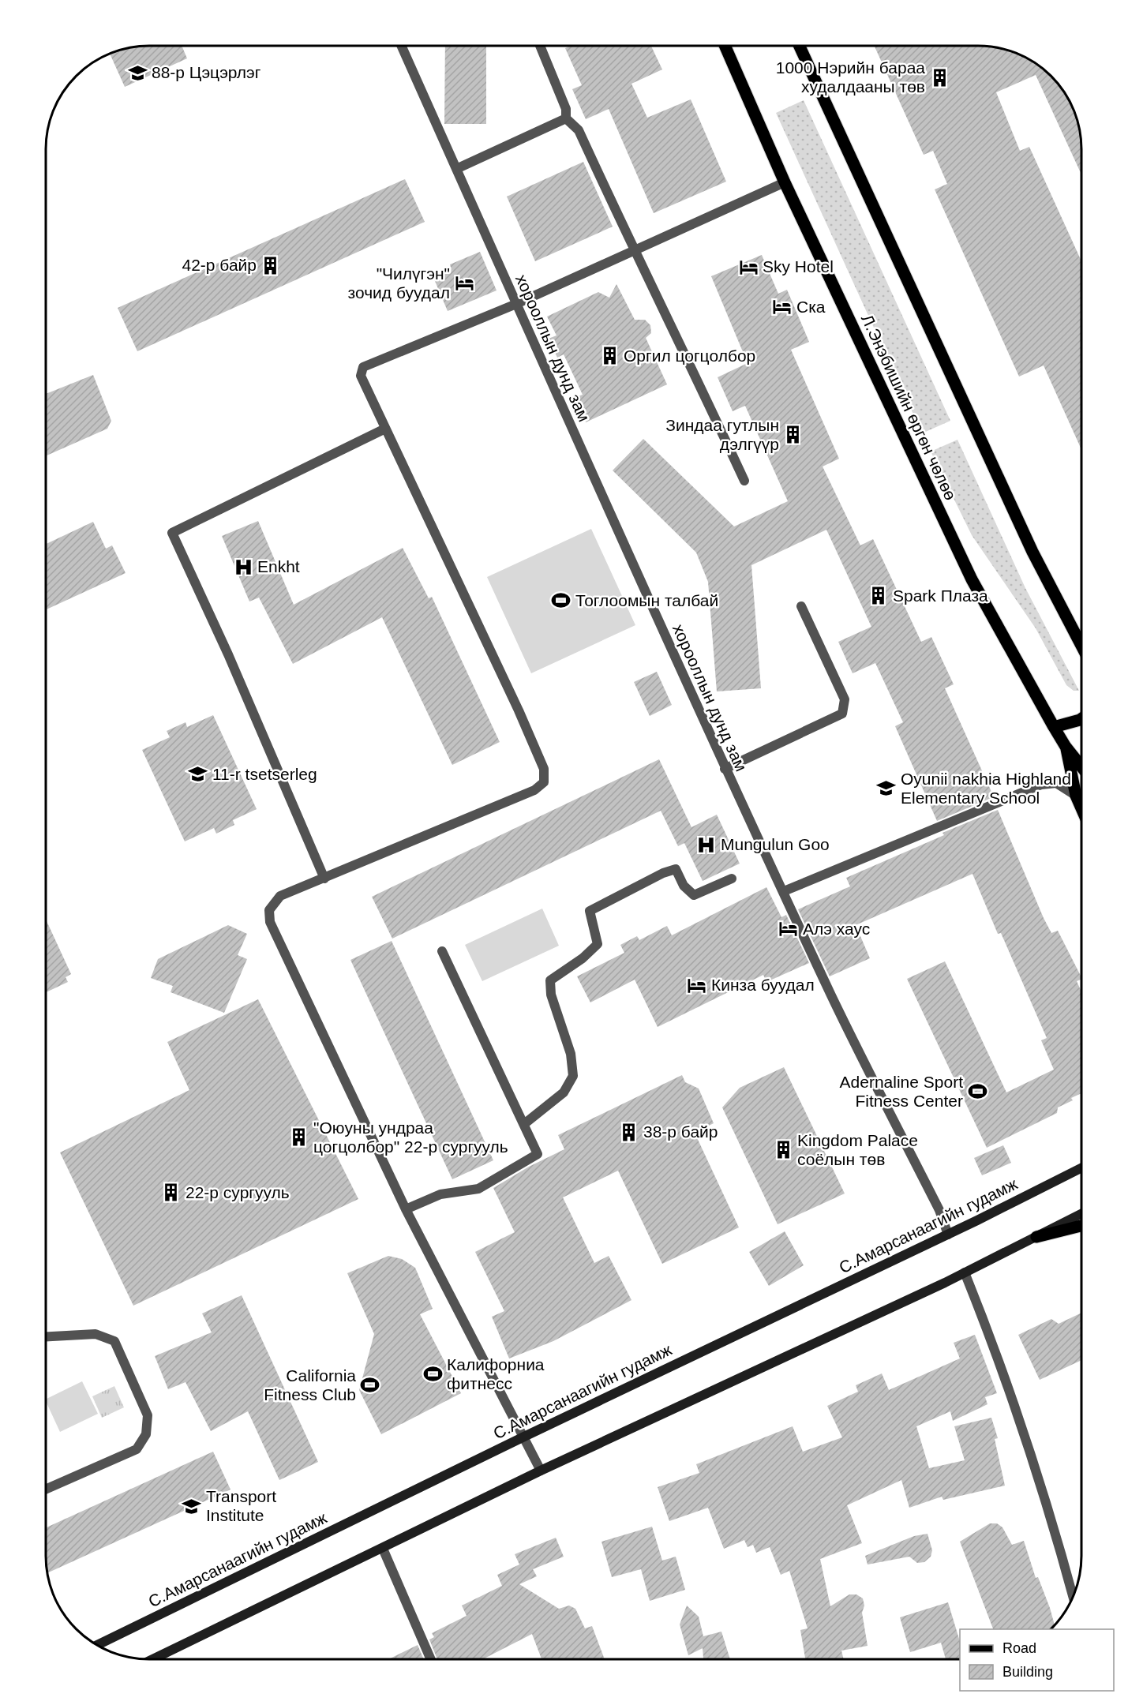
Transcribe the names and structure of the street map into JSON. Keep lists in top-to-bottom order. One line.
{"streets":{"main road":["Л.Энэбишийн өргөн чөлөө","С.Амарсанаагийн гудамж"],"street":["хорооллын дунд зам"]},"crossings":[["хорооллын дунд зам","С.Амарсанаагийн гудамж"]],"places":{"school or university":["88-р Цэцэрлэг","11-r tsetserleg","Oyunii nakhia Highland Elementary School","Transport Institute"],"building":["1000 Нэрийн бараа худалдааны төв","42-p байр","Oргил цогцолбор","Зиндаа гутлын дэлгүүр","Spark Плаза","38-р байр","\"Оюуны ундраа цогцолбор\" 22-р сургууль","Kingdom Palace соёлын төв","22-р сургууль"],"hotel":["Sky Hotel","\"Чилүгэн\" зочид буудал","Ска","Алэ хаус","Кинза буудал"],"hospital":["Enkht","Mungulun Goo"],"sports":["Тоглоомын талбай","Adernaline Sport Fitness Center","Калифорниа фитнесс","California Fitness Club"]},"legend":["Road","Building"]}
